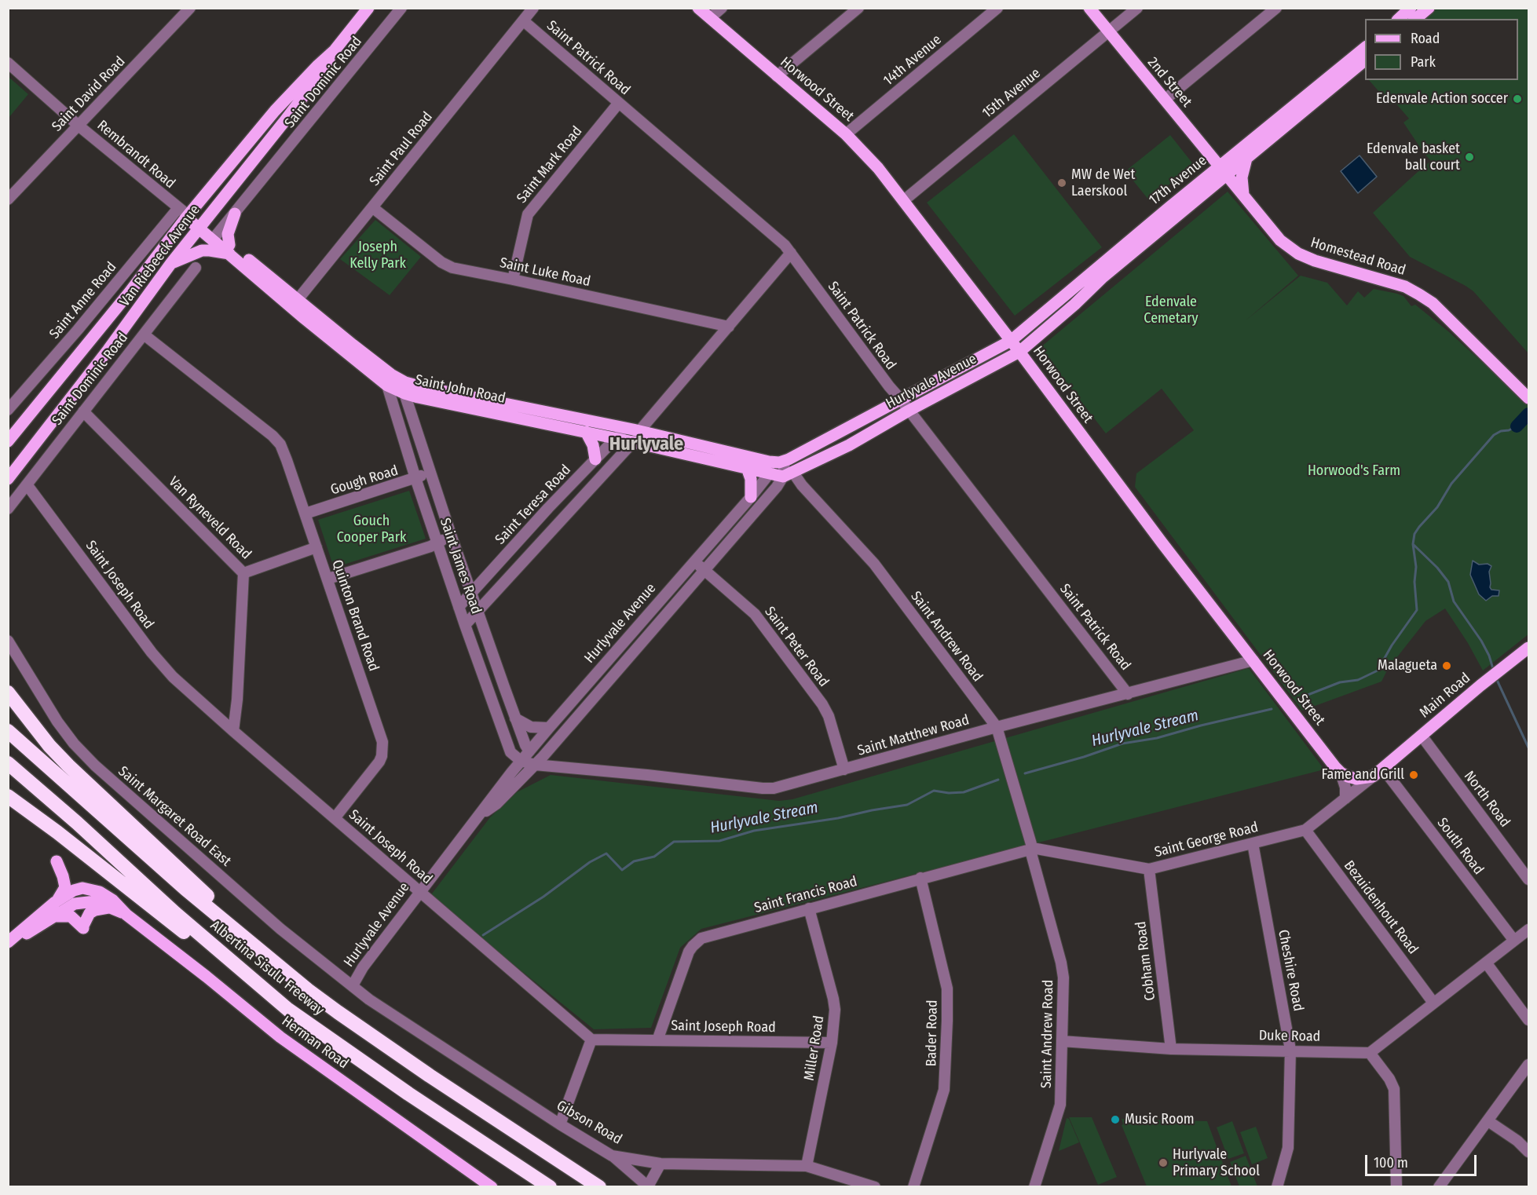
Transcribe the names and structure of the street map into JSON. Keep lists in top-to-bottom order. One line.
{"streets":{"highway":["Albertina Sisulu Freeway"],"main road":["2nd Street","Horwood Street","17th Avenue","Van Riebeeck Avenue","Homestead Road","Hurlyvale Avenue","Saint John Road","Main Road","Herman Road"],"street":["Saint Patrick Road","14th Avenue","Saint Dominic Road","15th Avenue","Saint David Road","Saint Paul Road","Rembrandt Road","Saint Mark Road","Saint Luke Road","Saint Anne Road","Gough Road","Saint Teresa Road","Van Ryneveld Road","Saint James Road","Saint Joseph Road","Quinton Brand Road","Saint Andrew Road","Saint Peter Road","Saint Matthew Road","North Road","Saint Margaret Road East","Saint George Road","South Road","Saint Francis Road","Bezuidenhout Road","Cobham Road","Cheshire Road","Bader Road","Duke Road","Miller Road","Gibson Road"]},"crossings":[["Saint Patrick Road","Saint Paul Road"],["Saint Patrick Road","Saint Mark Road"],["Saint Patrick Road","Hurlyvale Avenue"],["Saint Patrick Road","Saint Teresa Road"],["Saint Patrick Road","Saint Matthew Road"],["14th Avenue","Horwood Street"],["Saint Dominic Road","Saint John Road"],["Saint Dominic Road","Van Ryneveld Road"],["Saint Dominic Road","Saint Joseph Road"],["Saint Dominic Road","Quinton Brand Road"],["2nd Street","15th Avenue"],["2nd Street","17th Avenue"],["2nd Street","Homestead Road"],["Horwood Street","15th Avenue"],["Horwood Street","17th Avenue"],["Horwood Street","Hurlyvale Avenue"],["Horwood Street","Saint Matthew Road"],["Saint David Road","Rembrandt Road"],["Saint Paul Road","Saint Luke Road"],["Saint Paul Road","Saint John Road"],["Rembrandt Road","Van Riebeeck Avenue"],["Rembrandt Road","Saint Anne Road"],["Rembrandt Road","Saint John Road"],["Saint Mark Road","Saint Luke Road"],["17th Avenue","Homestead Road"],["17th Avenue","Hurlyvale Avenue"],["Van Riebeeck Avenue","Saint Anne Road"],["Van Riebeeck Avenue","Saint John Road"],["Saint Luke Road","Saint Teresa Road"],["Saint Anne Road","Saint John Road"],["Hurlyvale Avenue","Saint John Road"],["Hurlyvale Avenue","Saint James Road"],["Hurlyvale Avenue","Saint Joseph Road"],["Hurlyvale Avenue","Saint Andrew Road"],["Hurlyvale Avenue","Saint Peter Road"],["Hurlyvale Avenue","Saint Matthew Road"],["Hurlyvale Avenue","Saint Margaret Road East"],["Hurlyvale Avenue","Gibson Road"],["Saint John Road","Saint Teresa Road"],["Saint John Road","Saint James Road"],["Saint John Road","Saint Andrew Road"],["Gough Road","Saint James Road"],["Gough Road","Quinton Brand Road"],["Saint Teresa Road","Saint James Road"],["Van Ryneveld Road","Saint Joseph Road"],["Saint James Road","Saint Matthew Road"],["Saint Joseph Road","Quinton Brand Road"],["Saint Joseph Road","Saint Francis Road"],["Saint Joseph Road","Miller Road"],["Saint Andrew Road","Saint Matthew Road"],["Saint Andrew Road","Saint George Road"],["Saint Andrew Road","Saint Francis Road"],["Saint Andrew Road","Duke Road"],["Saint Peter Road","Saint Matthew Road"],["Main Road","North Road"],["Main Road","South Road"],["Saint Margaret Road East","Gibson Road"],["Saint George Road","Saint Francis Road"],["Saint George Road","Bezuidenhout Road"],["Saint George Road","Cobham Road"],["Saint George Road","Cheshire Road"],["Saint Francis Road","Bader Road"],["Saint Francis Road","Miller Road"],["Cobham Road","Duke Road"],["Cheshire Road","Duke Road"],["Miller Road","Gibson Road"]],"districts":["Hurlyvale"],"water":["Hurlyvale Stream"],"parks":["Joseph Kelly Park","Edenvale Cemetary","Horwood's Farm","Gouch Cooper Park"],"places":["Edenvale Action soccer","Edenvale basket ball court","MW de Wet Laerskool","Malagueta","Fame and Grill","Music Room","Hurlyvale Primary School"],"legend":["Road","Park"],"scale_bar":"100 m"}
